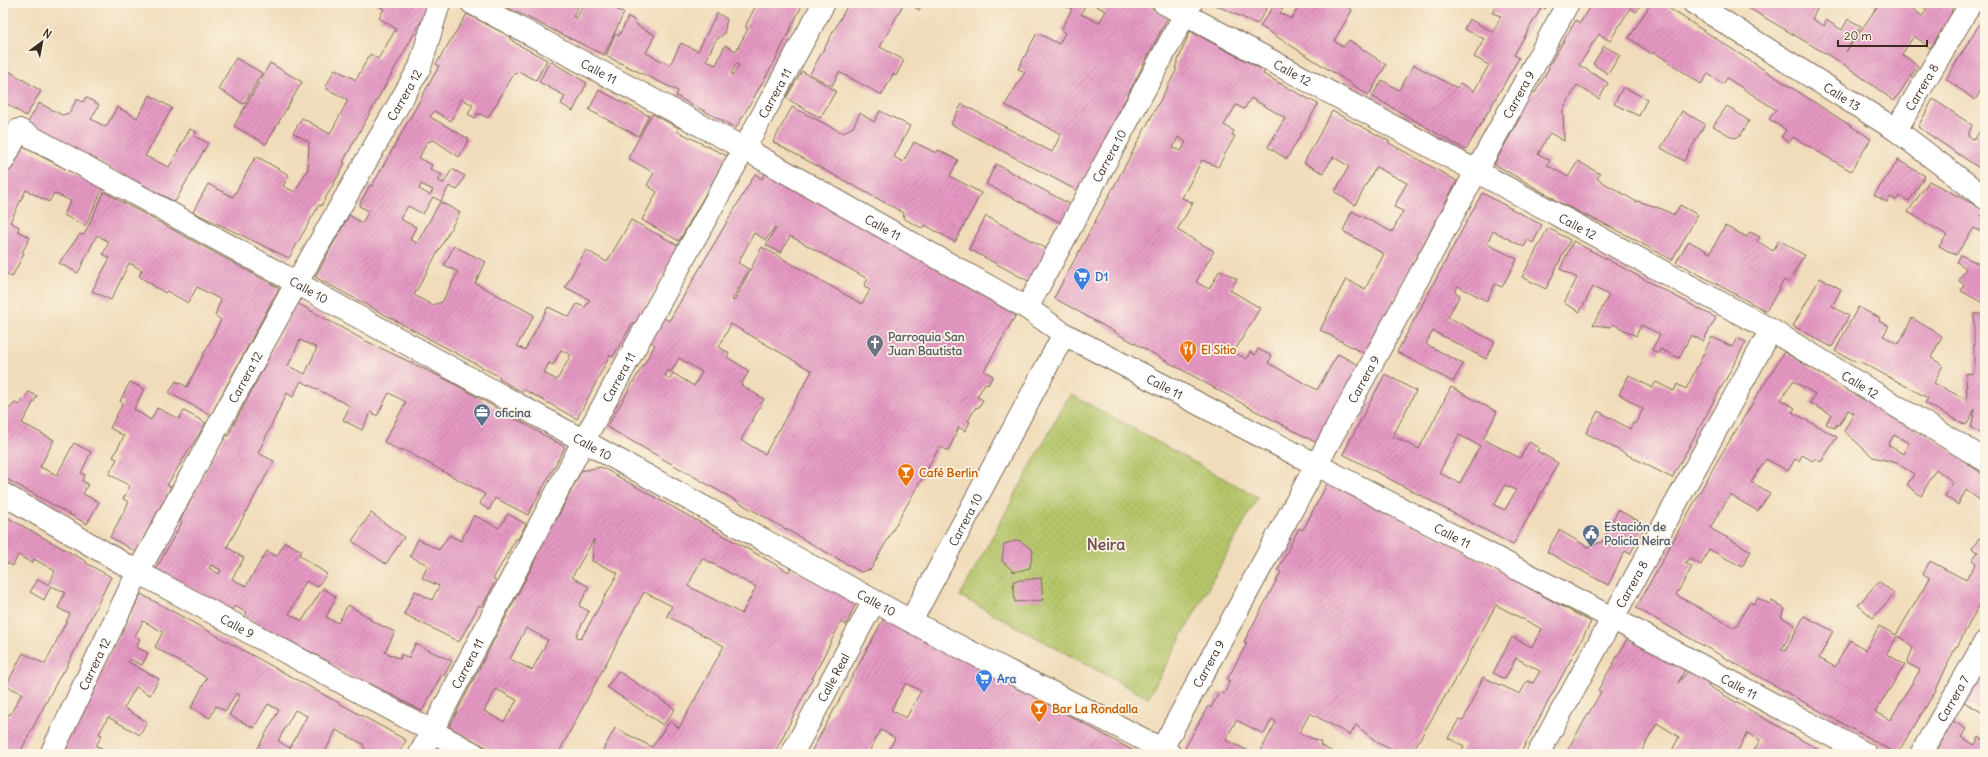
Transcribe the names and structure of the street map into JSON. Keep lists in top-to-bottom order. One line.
{"streets":{"street":["Calle 11","Calle 12","Carrera 8","Carrera 11","Carrera 9","Carrera 12","Calle 13","Carrera 10","Calle 10","Calle 9","Calle Real","Carrera 7"]},"crossings":[["Calle 11","Carrera 8"],["Calle 11","Carrera 11"],["Calle 11","Carrera 9"],["Calle 11","Carrera 10"],["Calle 12","Carrera 8"],["Calle 12","Carrera 9"],["Calle 12","Carrera 10"],["Carrera 8","Calle 13"],["Carrera 11","Calle 10"],["Carrera 11","Calle 9"],["Carrera 9","Calle 10"],["Carrera 12","Calle 10"],["Carrera 12","Calle 9"],["Carrera 10","Calle 10"],["Calle 10","Calle Real"]],"districts":["Neira"],"places":{"supermarket":["D1","Ara"],"church":["Parroquia San Juan Bautista"],"restaurant":["El Sitio"],"office":["oficina"],"bar":["Café Berlin","Bar La Rondalla"],"public building":["Estación de Policía Neira"]},"scale_bar":"20 m","north":"top right"}
